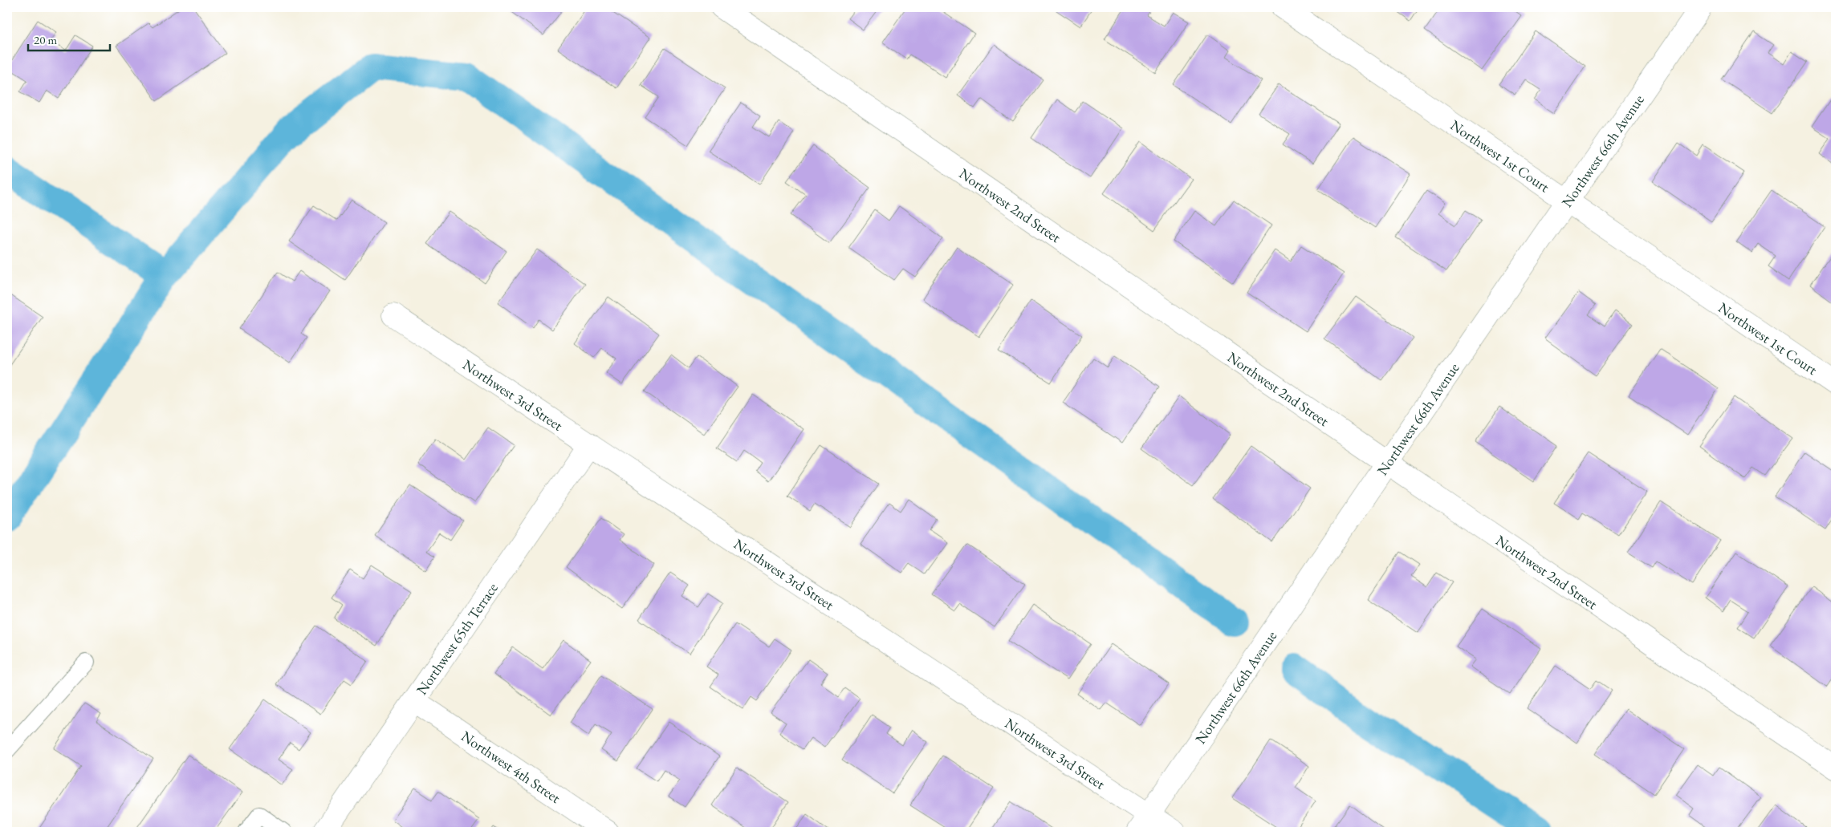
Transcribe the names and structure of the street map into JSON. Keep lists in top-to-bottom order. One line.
{"streets":{"street":["Northwest 66th Avenue","Northwest 1st Court","Northwest 2nd Street","Northwest 3rd Street","Northwest 65th Terrace","Northwest 4th Street"]},"crossings":[["Northwest 66th Avenue","Northwest 1st Court"],["Northwest 66th Avenue","Northwest 2nd Street"],["Northwest 66th Avenue","Northwest 3rd Street"],["Northwest 3rd Street","Northwest 65th Terrace"],["Northwest 65th Terrace","Northwest 4th Street"]],"scale_bar":"20 m"}
